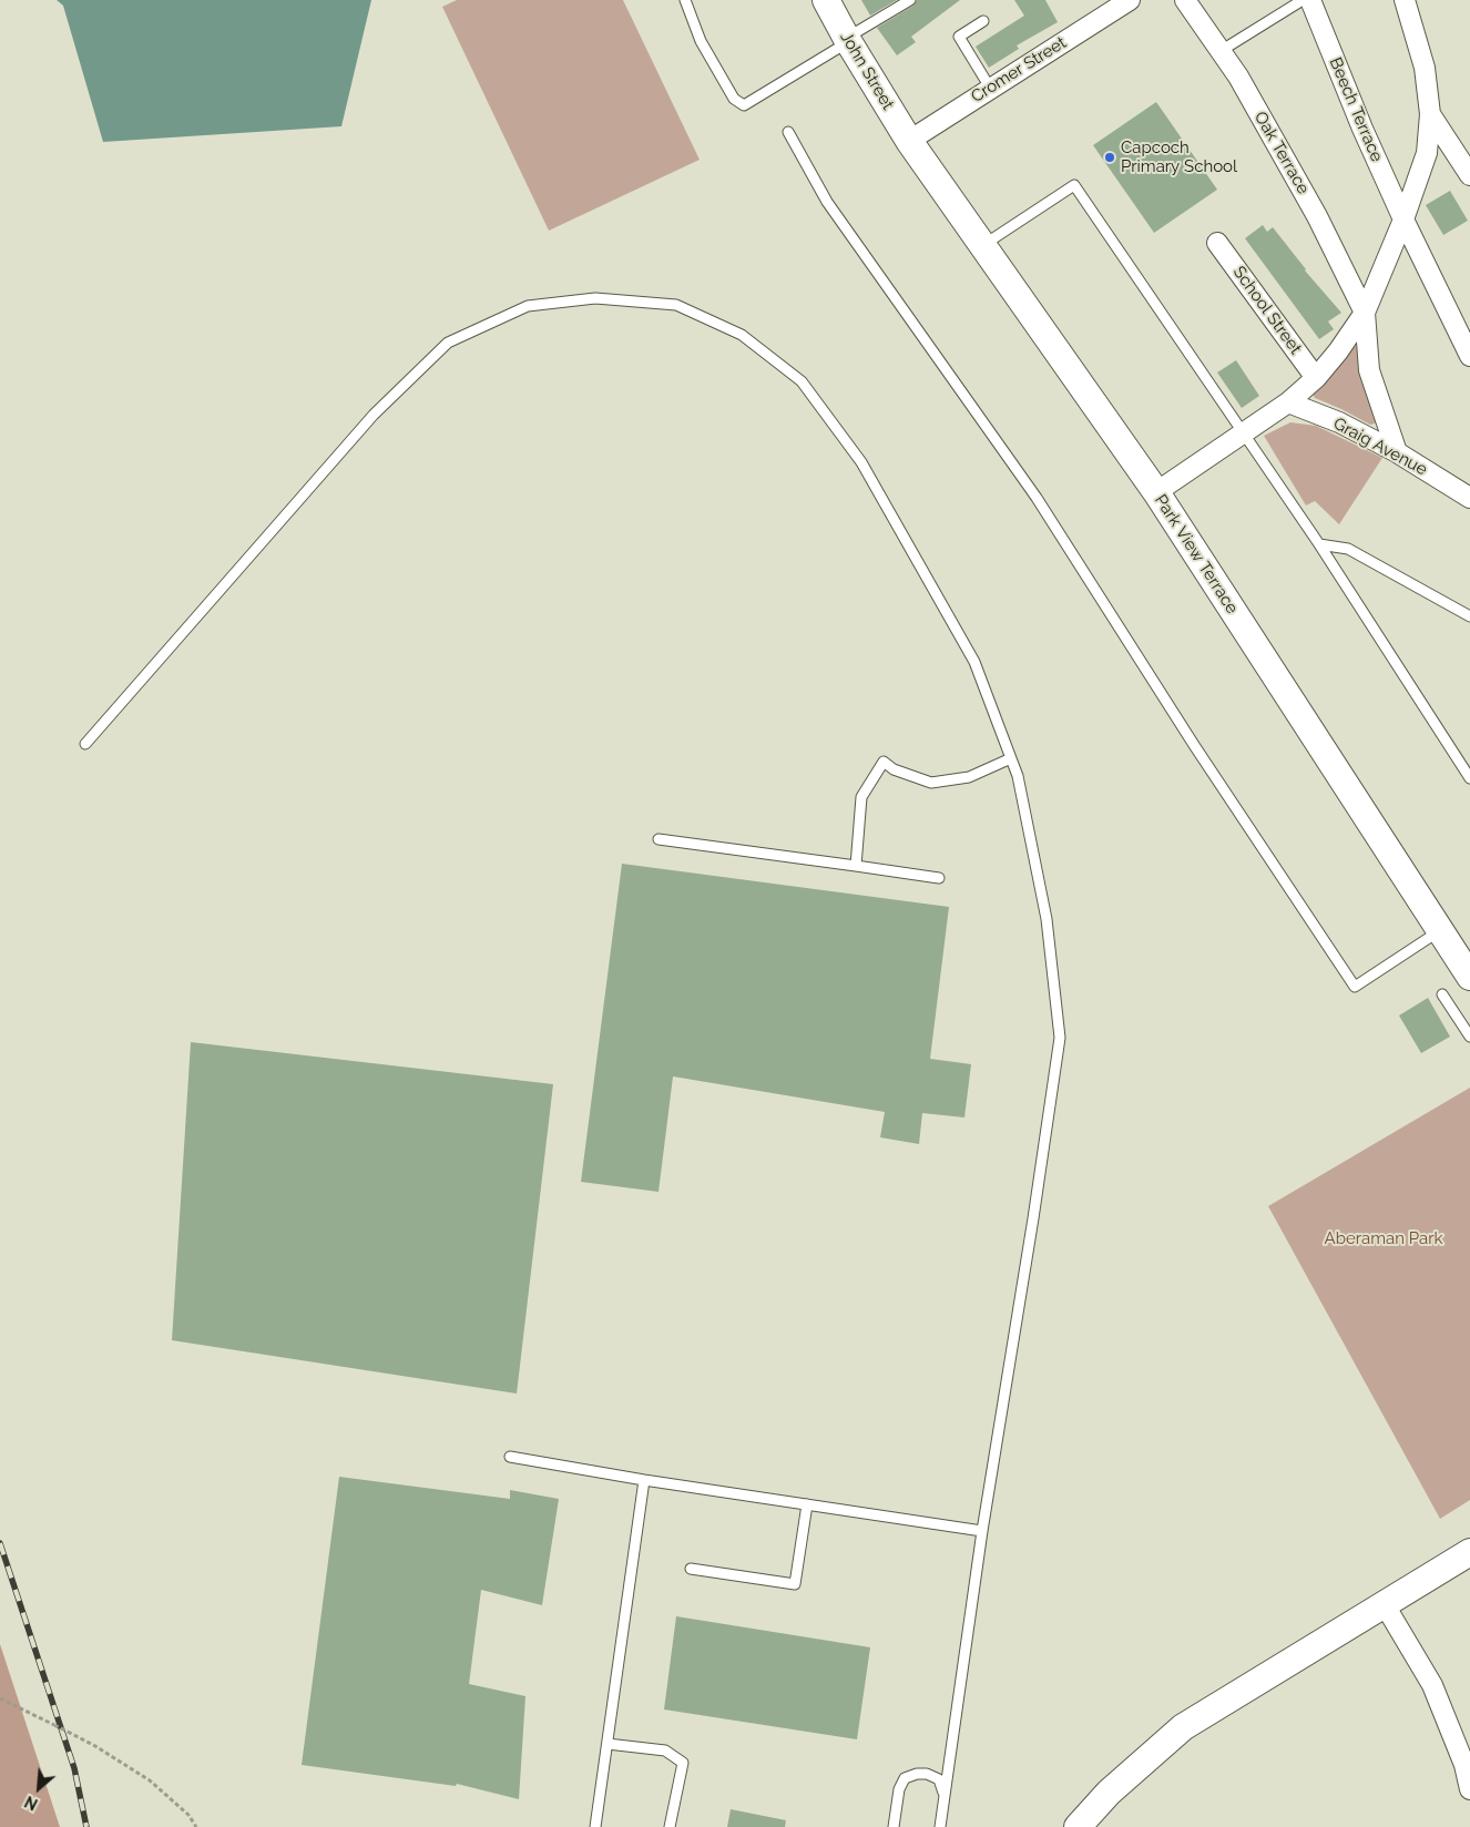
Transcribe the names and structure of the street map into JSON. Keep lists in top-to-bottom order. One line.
{"streets":{"main road":["John Street","Park View Terrace"],"street":["Cromer Street","Beech Terrace","Oak Terrace","School Street","Graig Avenue"]},"crossings":[["Cromer Street","John Street"],["Cromer Street","Park View Terrace"],["John Street","Park View Terrace"]],"parks":["Aberaman Park"],"places":["Capcoch Primary School"],"north":"bottom left"}
